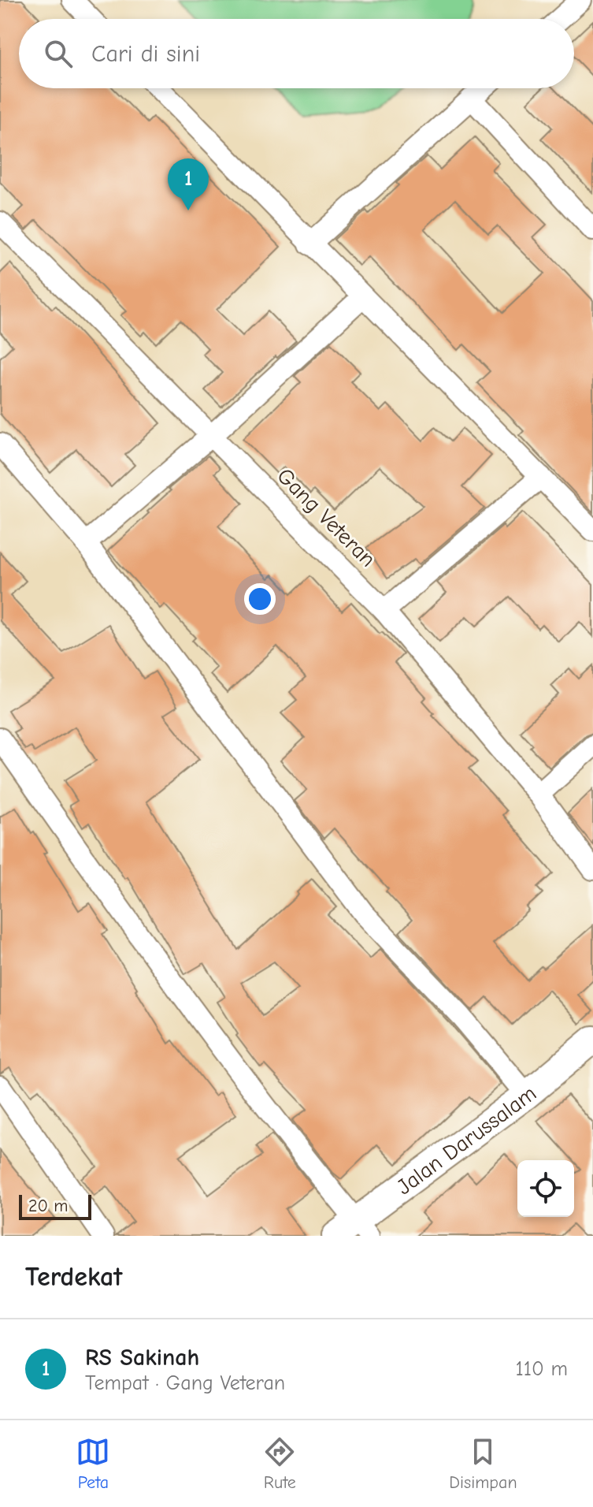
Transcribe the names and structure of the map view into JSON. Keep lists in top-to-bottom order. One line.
{"streets":{"street":["Gang Veteran","Jalan Darussalam"]},"scale_bar":"20 m","page":{"search":"Cari di sini","pins":"1","scale":"20 m","heading":"Terdekat","list":[{"mark":"1","name":"RS Sakinah","note":"Tempat · Gang Veteran","value":"110 m"}],"nav":["Peta","Rute","Disimpan"]}}
